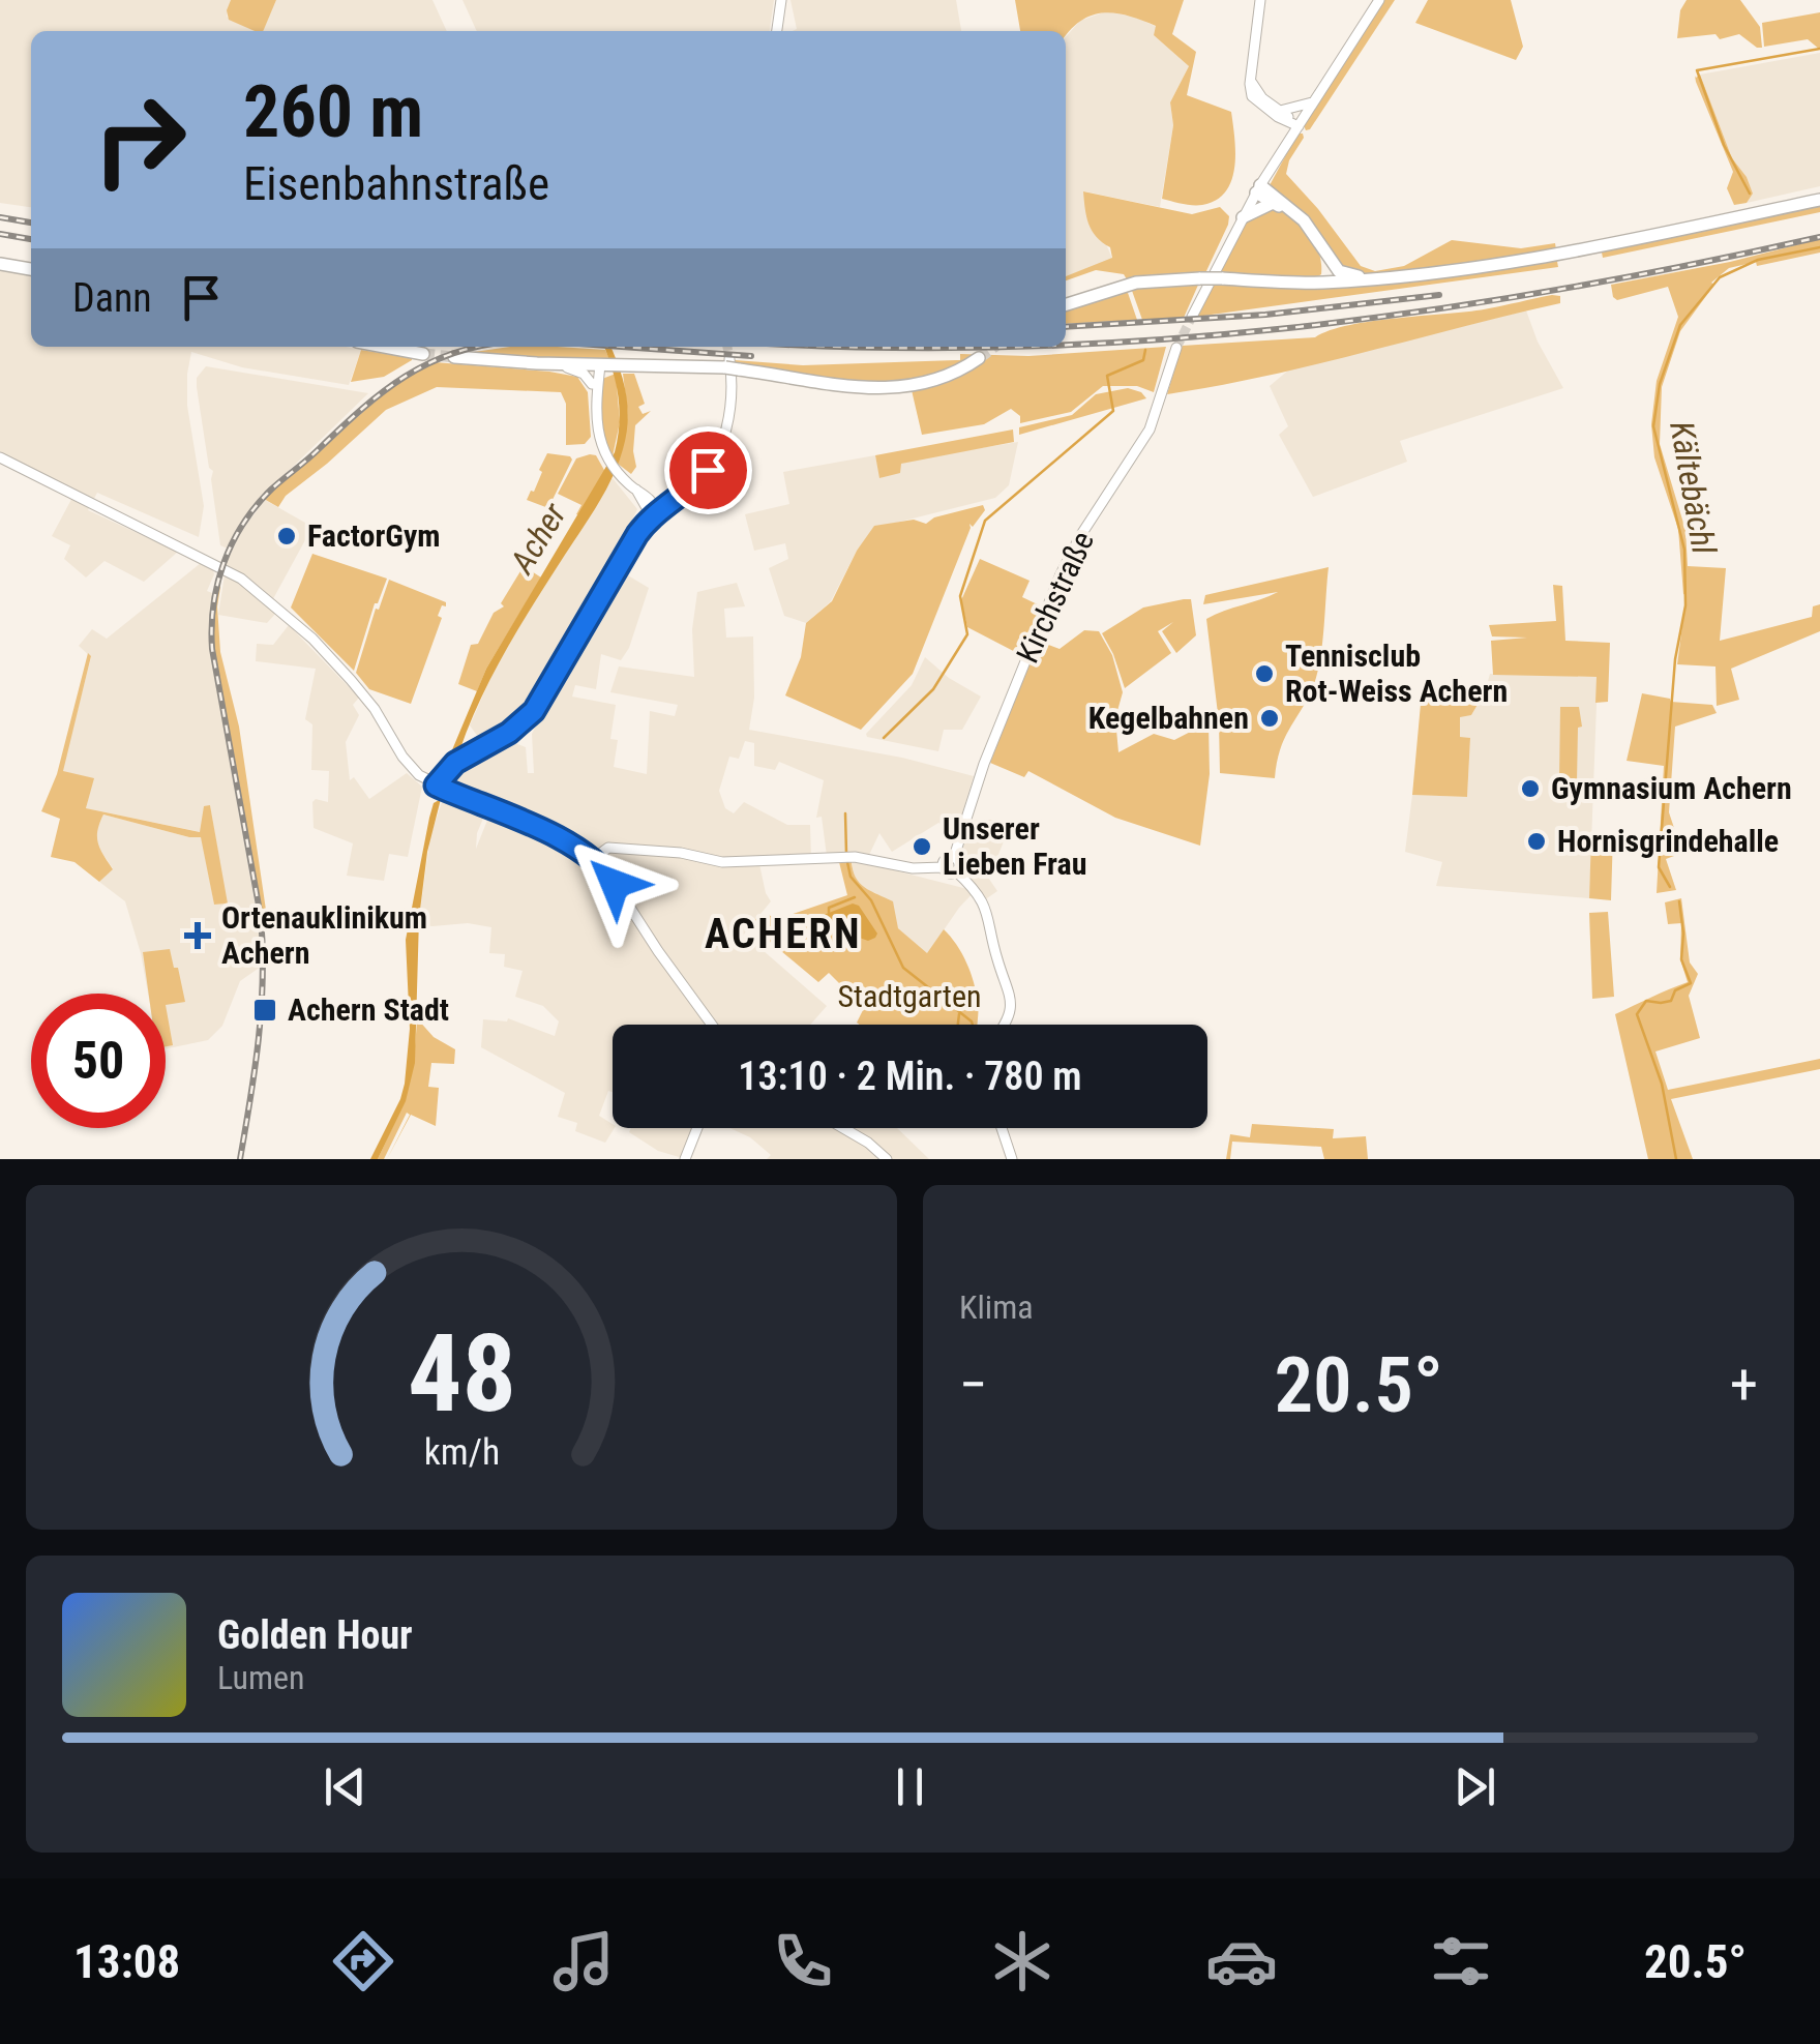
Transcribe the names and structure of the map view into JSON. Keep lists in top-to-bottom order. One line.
{"streets":{"street":["Kirchstraße"]},"districts":["ACHERN"],"water":["Kältebächl","Acher"],"parks":["Stadtgarten"],"places":{"other":["FactorGym","Tennisclub Rot-Weiss Achern","Kegelbahnen","Gymnasium Achern","Hornisgrindehalle","Unserer Lieben Frau"],"health":["Ortenauklinikum Achern"],"transit":["Achern Stadt"]},"page":{"turn":["260 m","Eisenbahnstraße"],"then":"Dann","limit":"50","trip":"13:10 · 2 Min. · 780 m","tile":"Klima","heat":["−","20.5°","+"],"song":["Golden Hour","Lumen"],"tabs":["13:08","20.5°"],"gauge":["48","km/h"]}}
